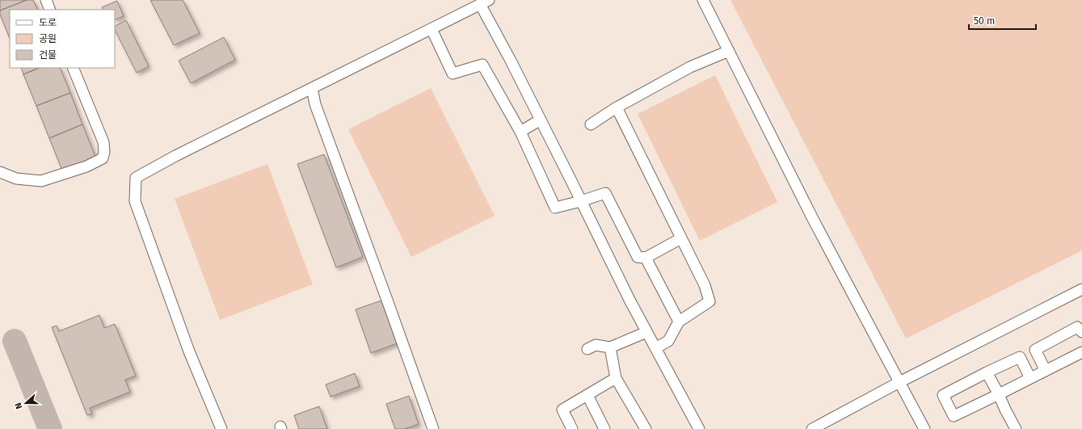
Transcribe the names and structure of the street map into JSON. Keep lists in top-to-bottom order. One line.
{"legend":["도로","공원","건물"],"scale_bar":"50 m","north":"left"}
